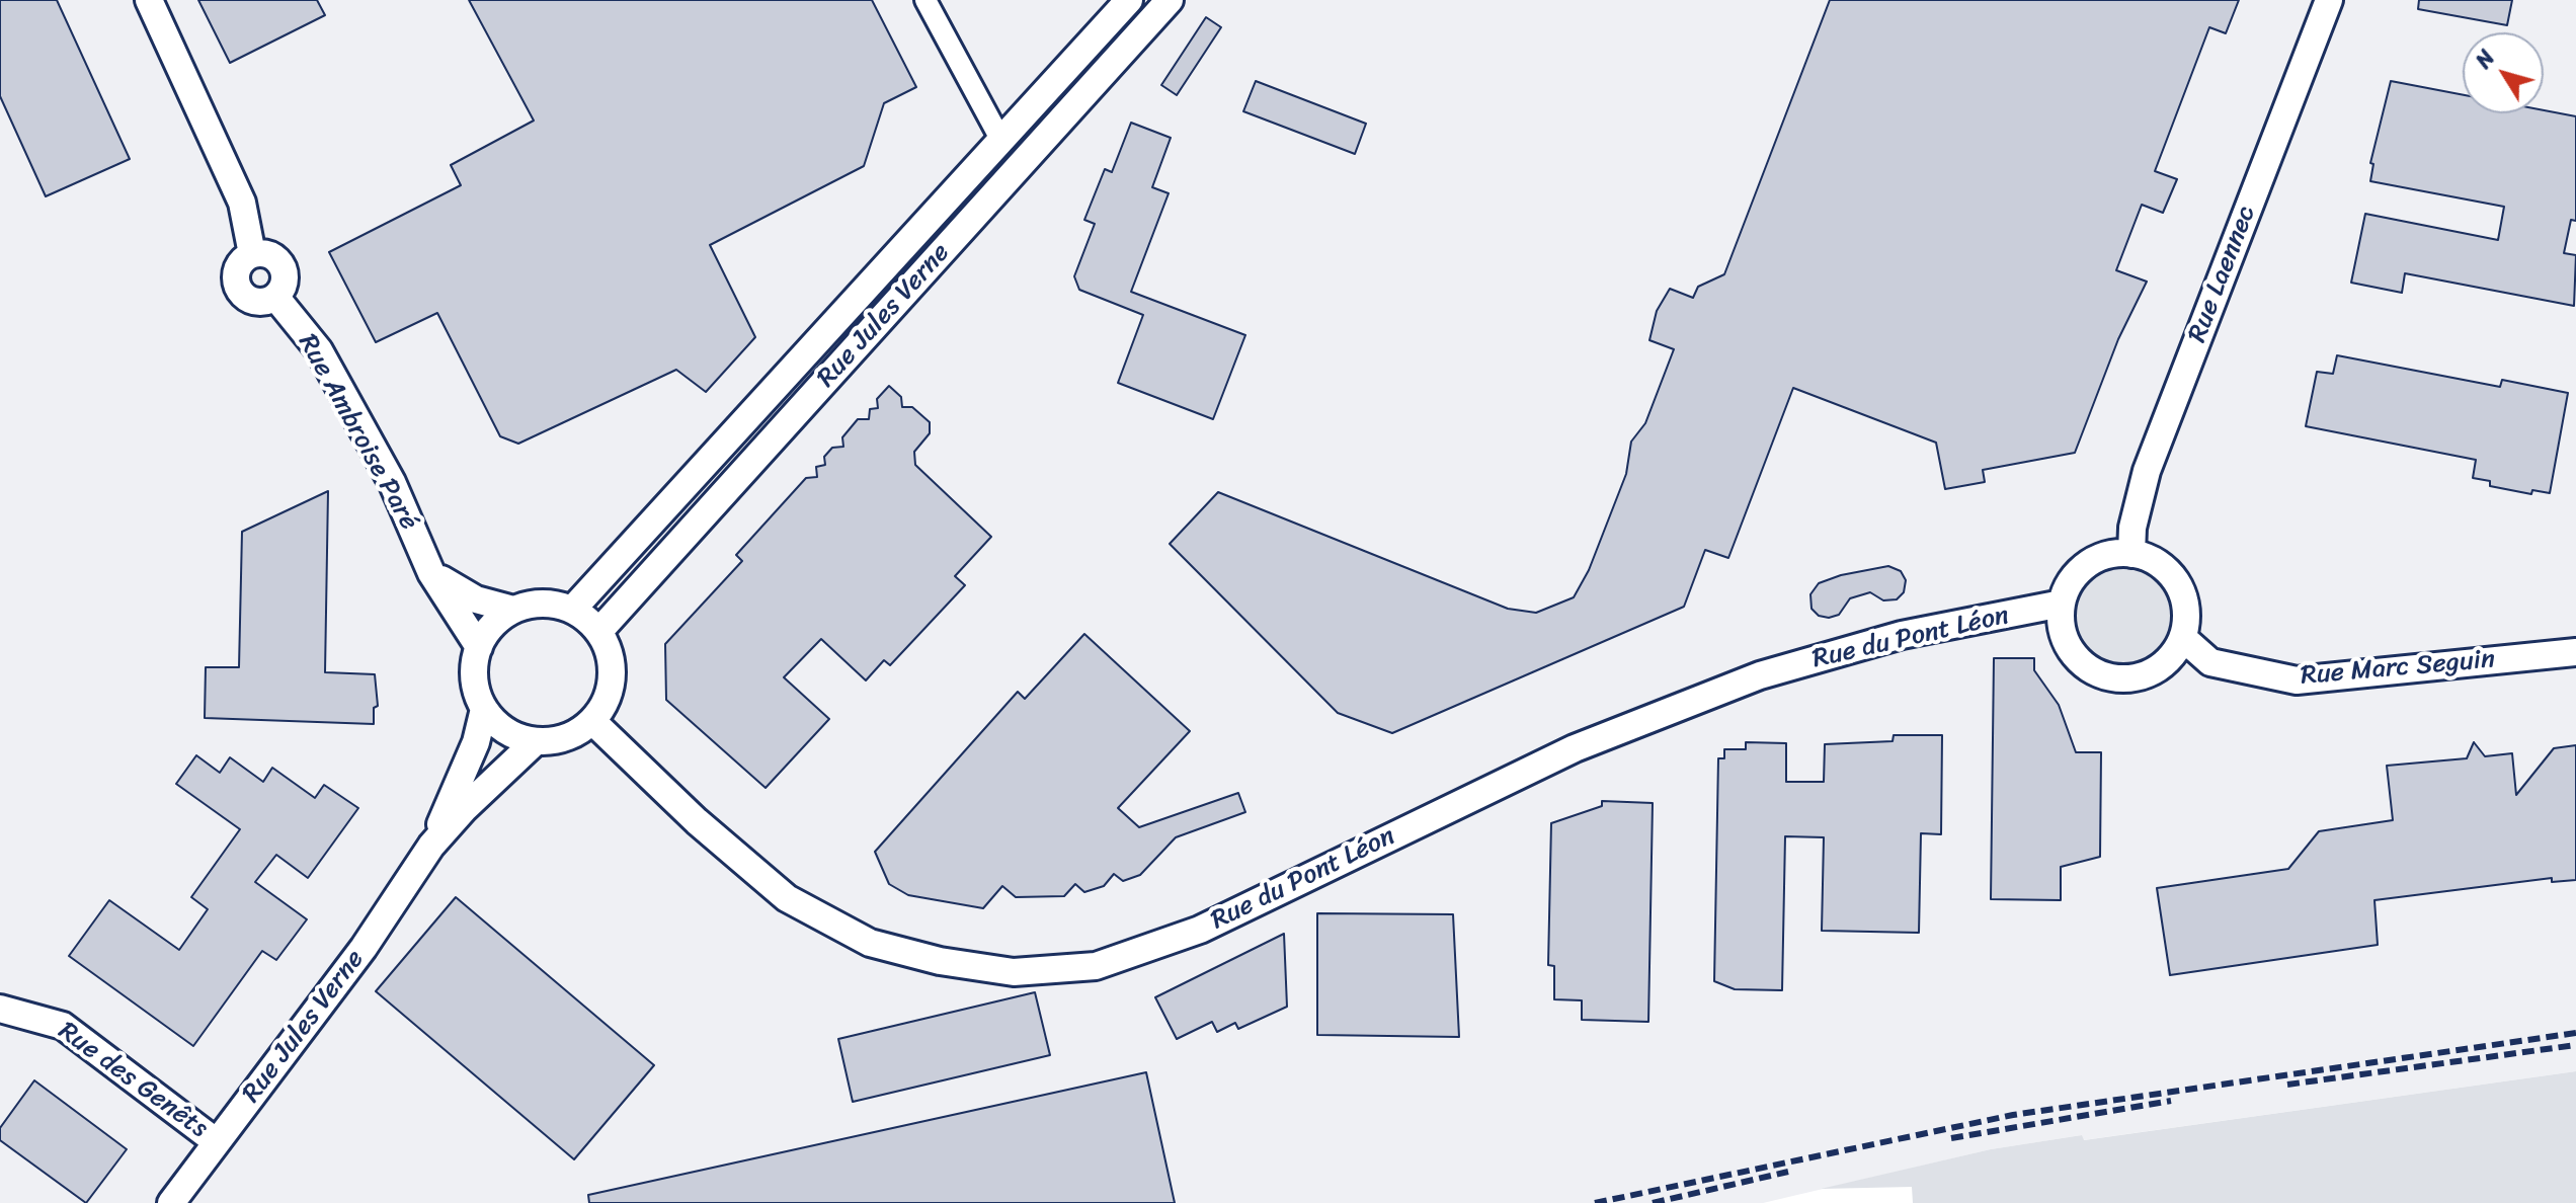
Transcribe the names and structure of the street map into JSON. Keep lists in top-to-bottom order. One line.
{"streets":{"street":["Rue Laennec","Rue Jules Verne","Rue Ambroise Paré","Rue du Pont Léon","Rue Marc Seguin","Rue des Genêts"]},"crossings":[["Rue Laennec","Rue du Pont Léon"],["Rue Laennec","Rue Marc Seguin"],["Rue Jules Verne","Rue Ambroise Paré"],["Rue Jules Verne","Rue du Pont Léon"],["Rue Jules Verne","Rue des Genêts"],["Rue Ambroise Paré","Rue du Pont Léon"],["Rue du Pont Léon","Rue Marc Seguin"]],"north":"top left"}
